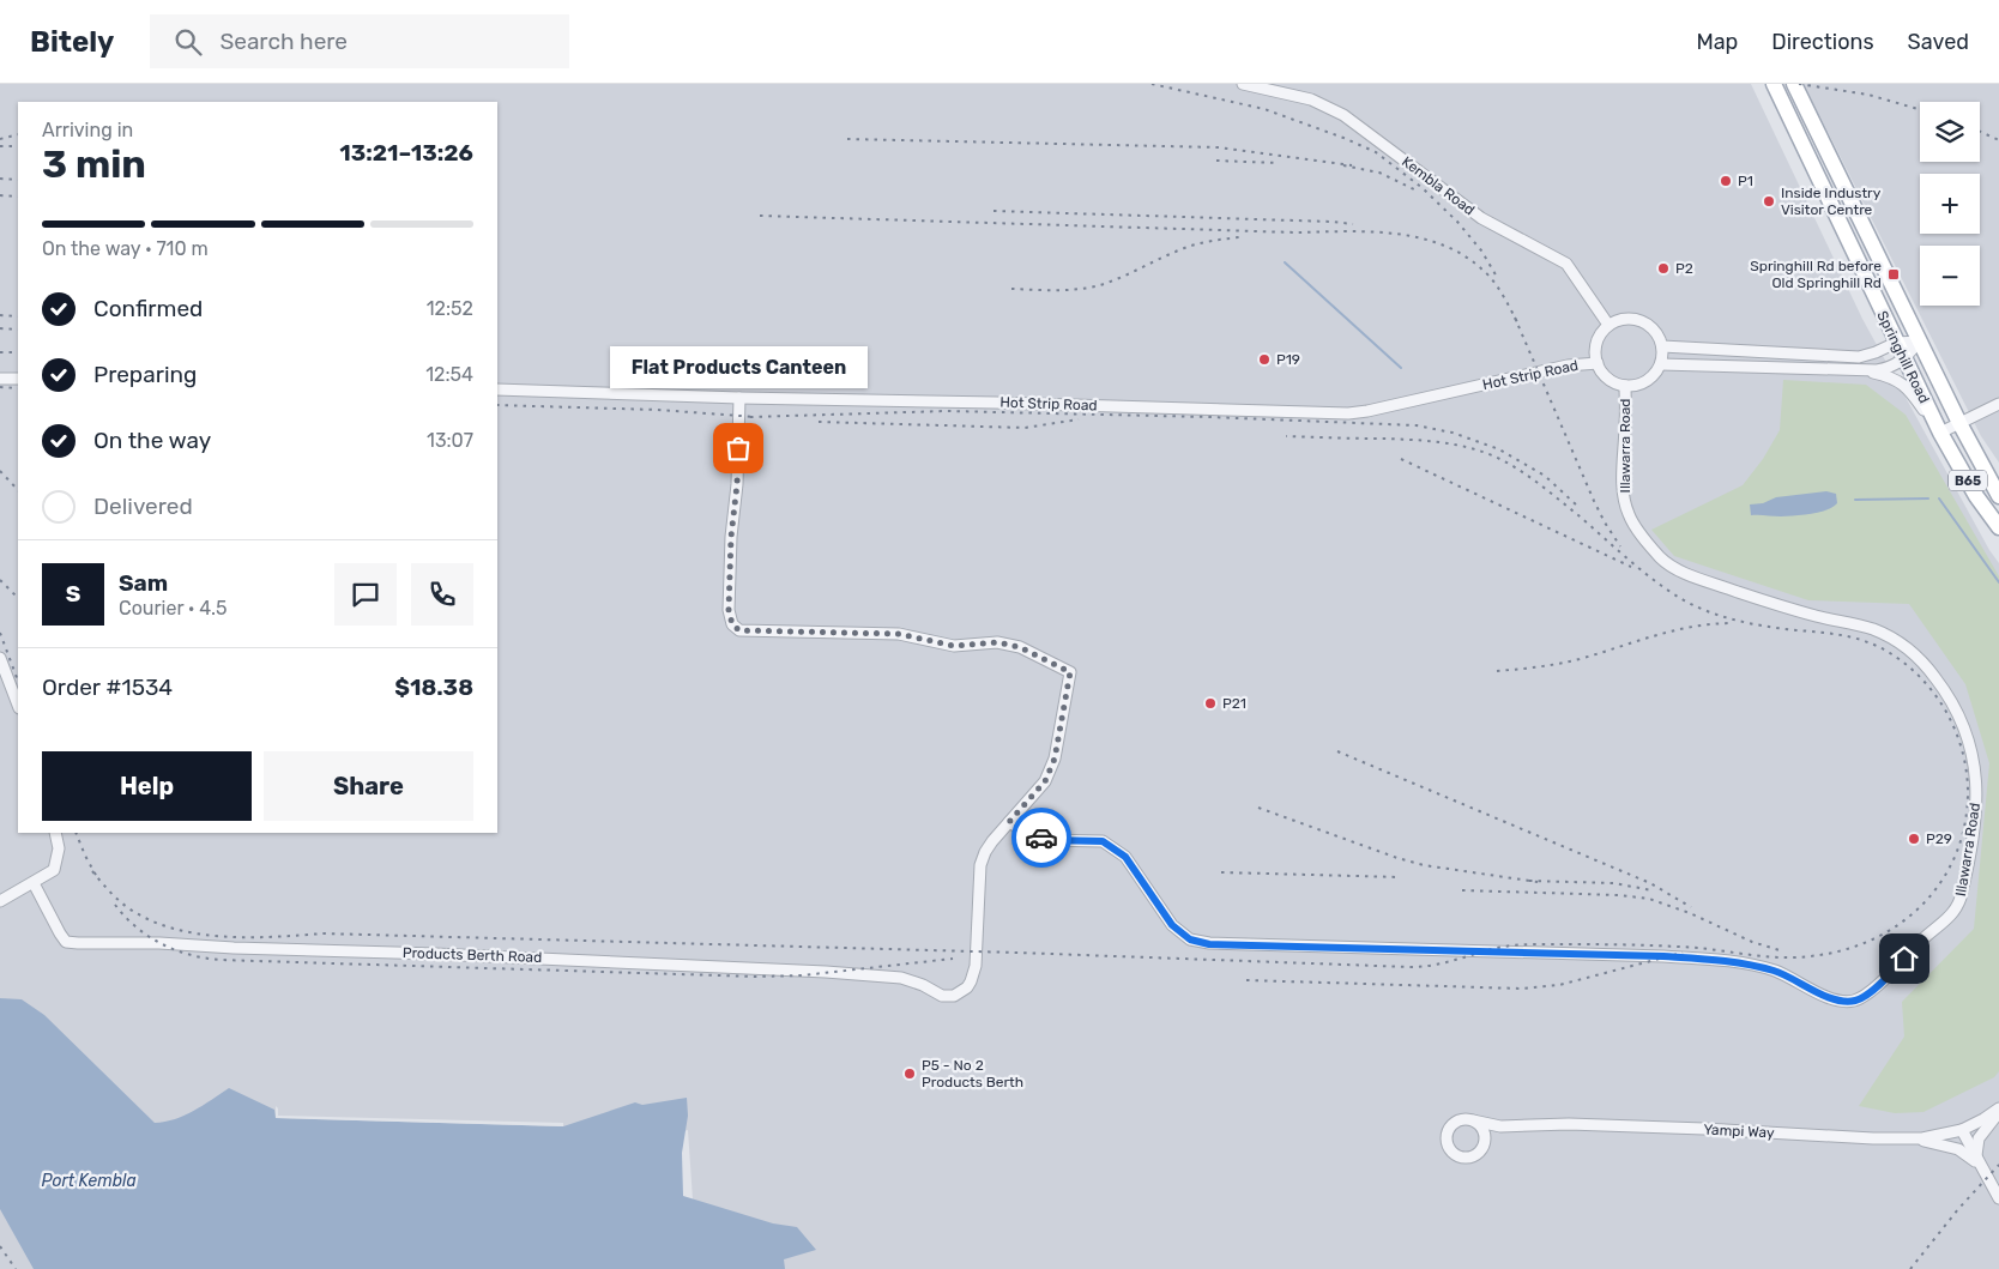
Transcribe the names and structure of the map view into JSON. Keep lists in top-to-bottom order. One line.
{"streets":{"main road":["Springhill Road","B65"],"street":["Kembla Road","Hot Strip Road","Illawarra Road","Products Berth Road","Yampi Way"]},"crossings":[["Kembla Road","Hot Strip Road"],["Kembla Road","Illawarra Road"],["Hot Strip Road","Illawarra Road"],["Illawarra Road","Products Berth Road"]],"water":["Port Kembla"],"places":{"other":["P1","Inside Industry Visitor Centre","P2","P19","Flat Products Canteen","P21","P29","P5 - No 2 Products Berth"],"transit":["Springhill Rd before Old Springhill Rd"]},"page":{"header":"Bitely","search":"Search here","nav":["Map","Directions","Saved"],"map_buttons":["+","−"],"heading":["3 min","Arriving in","13:21–13:26"],"panel":["Sam","Courier · 4.5","Order #1534","$18.38"],"bar":"On the way · 710 m","list":[["Confirmed","12:52"],["Preparing","12:54"],["On the way","13:07"],"Delivered"],"bubble":"Flat Products Canteen","round":"S","buttons":["Help","Share"]}}
